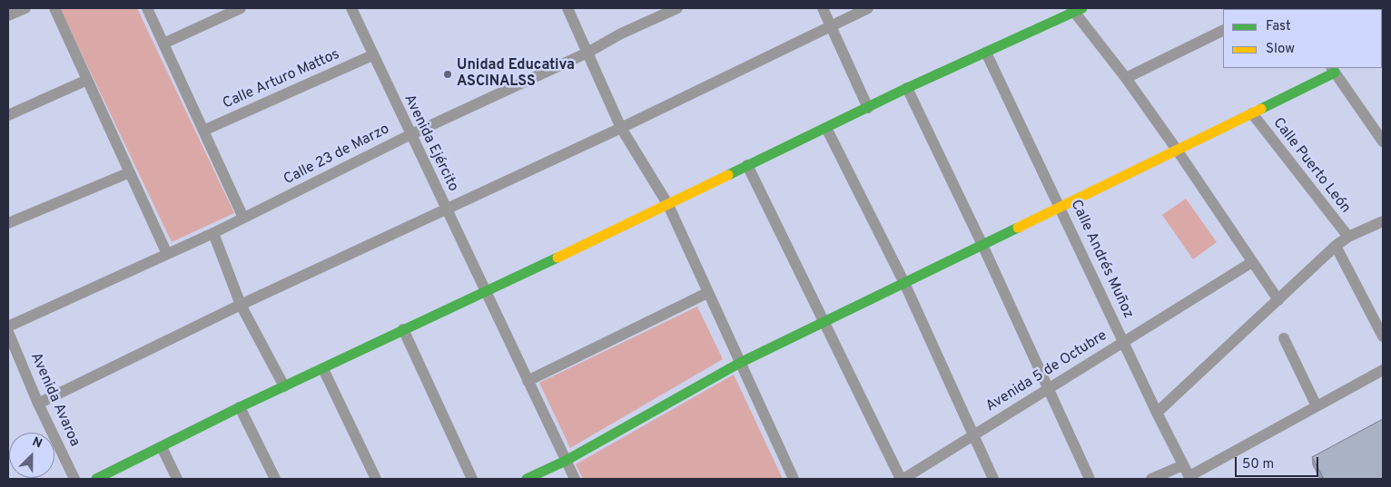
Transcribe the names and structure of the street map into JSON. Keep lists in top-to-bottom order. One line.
{"streets":{"street":["Calle Arturo Mattos","Avenida Ejército","Calle 23 de Marzo","Calle Puerto León","Calle Andrés Muñoz","Avenida 5 de Octubre","Avenida Avaroa"]},"crossings":[["Calle Arturo Mattos","Avenida Ejército"],["Avenida Ejército","Calle 23 de Marzo"],["Calle Andrés Muñoz","Avenida 5 de Octubre"]],"places":["Unidad Educativa ASCINALSS"],"legend":["Fast","Slow"],"scale_bar":"50 m","north":"top right"}
